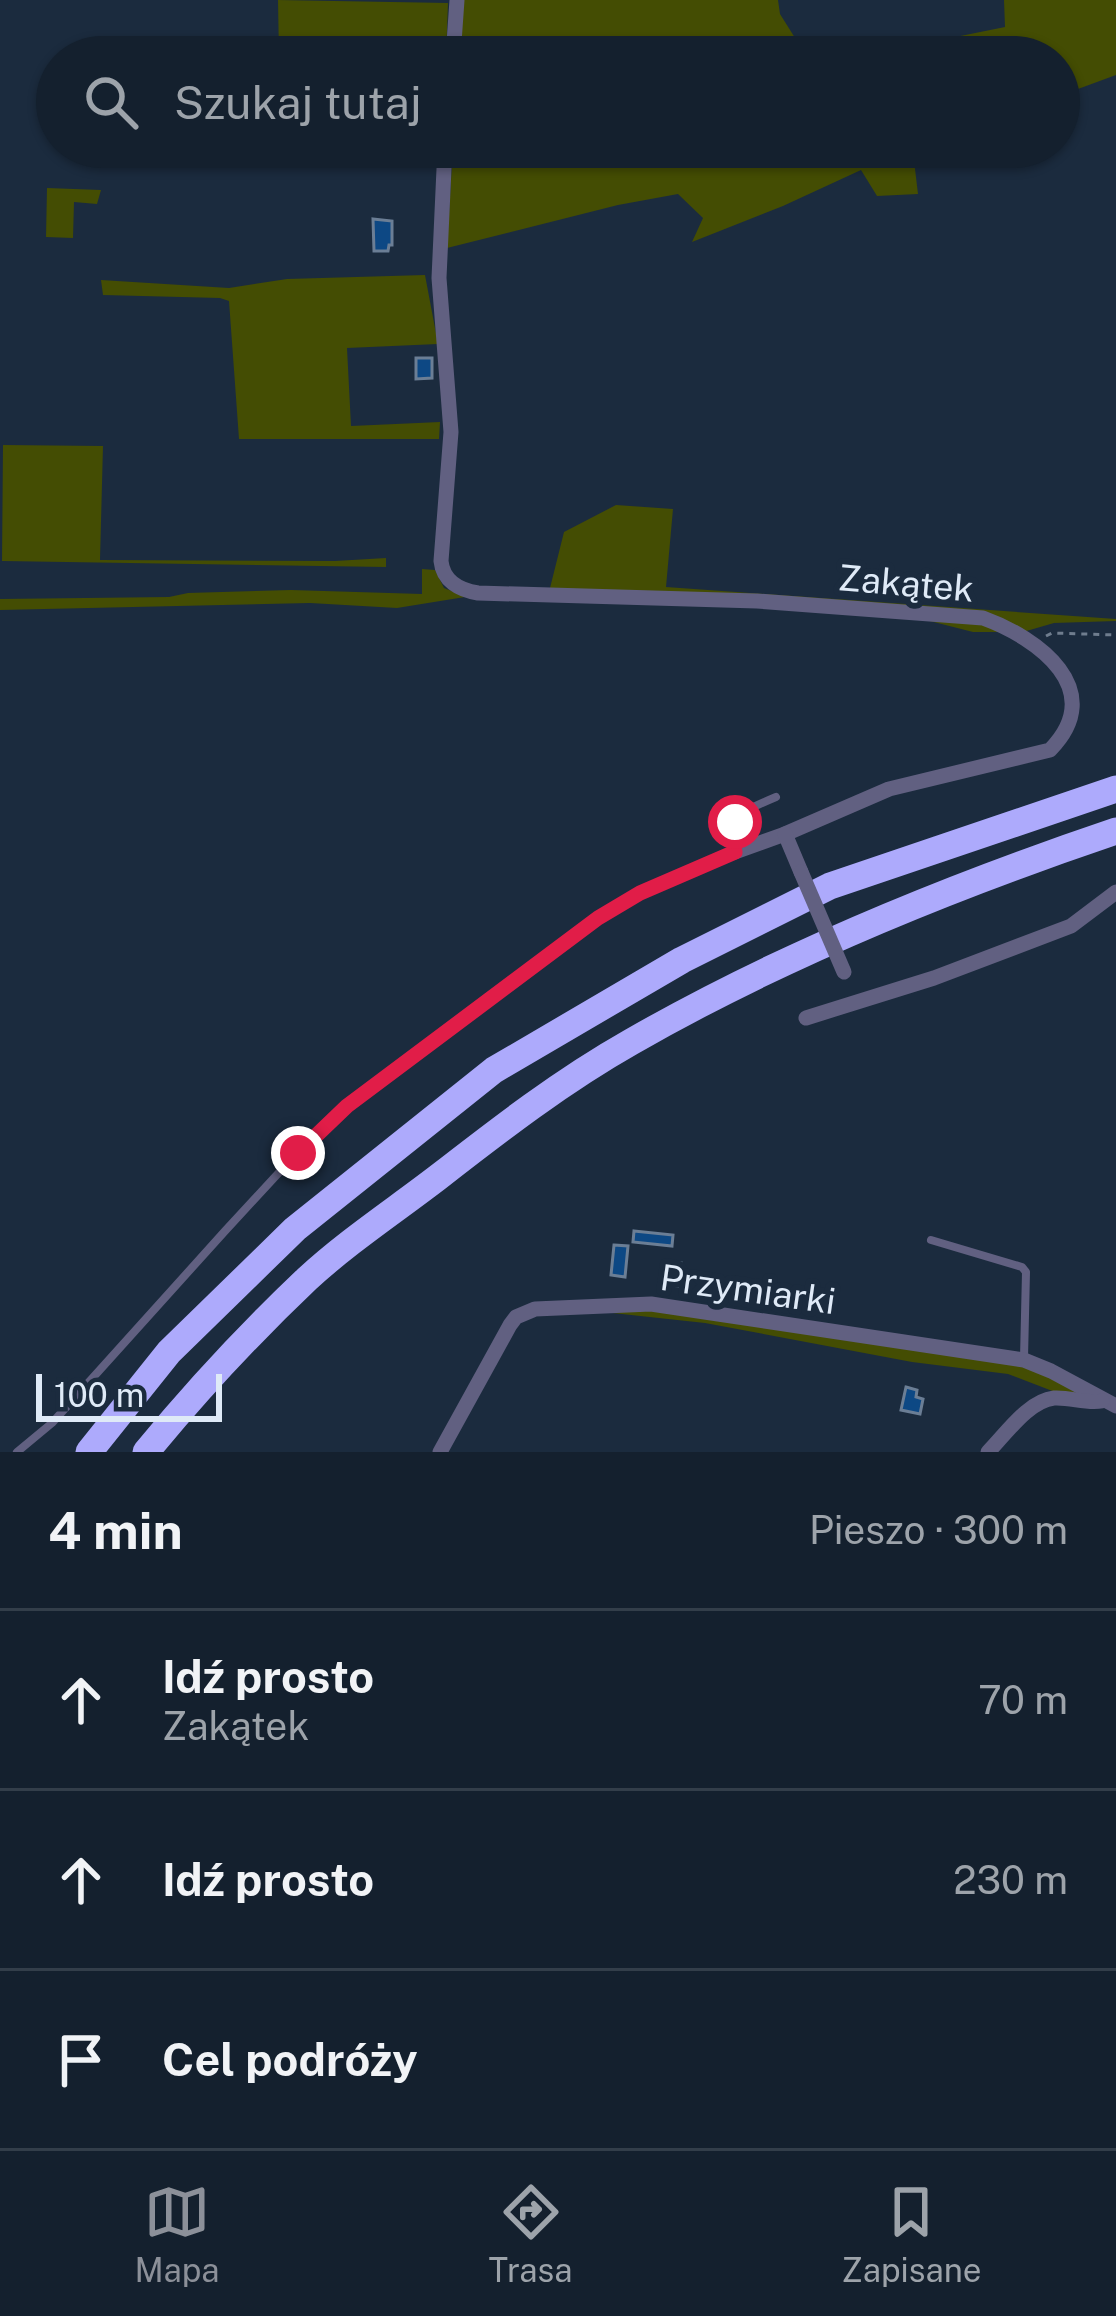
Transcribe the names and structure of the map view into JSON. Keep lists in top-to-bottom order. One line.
{"streets":{"street":["Zakątek","Przymiarki"]},"scale_bar":"100 m","page":{"search":"Szukaj tutaj","scale":"100 m","heading":["4 min","Pieszo · 300 m"],"list":[["Idź prosto","Zakątek","70 m"],["Idź prosto","230 m"],"Cel podróży"],"nav":["Mapa","Trasa","Zapisane"]}}
